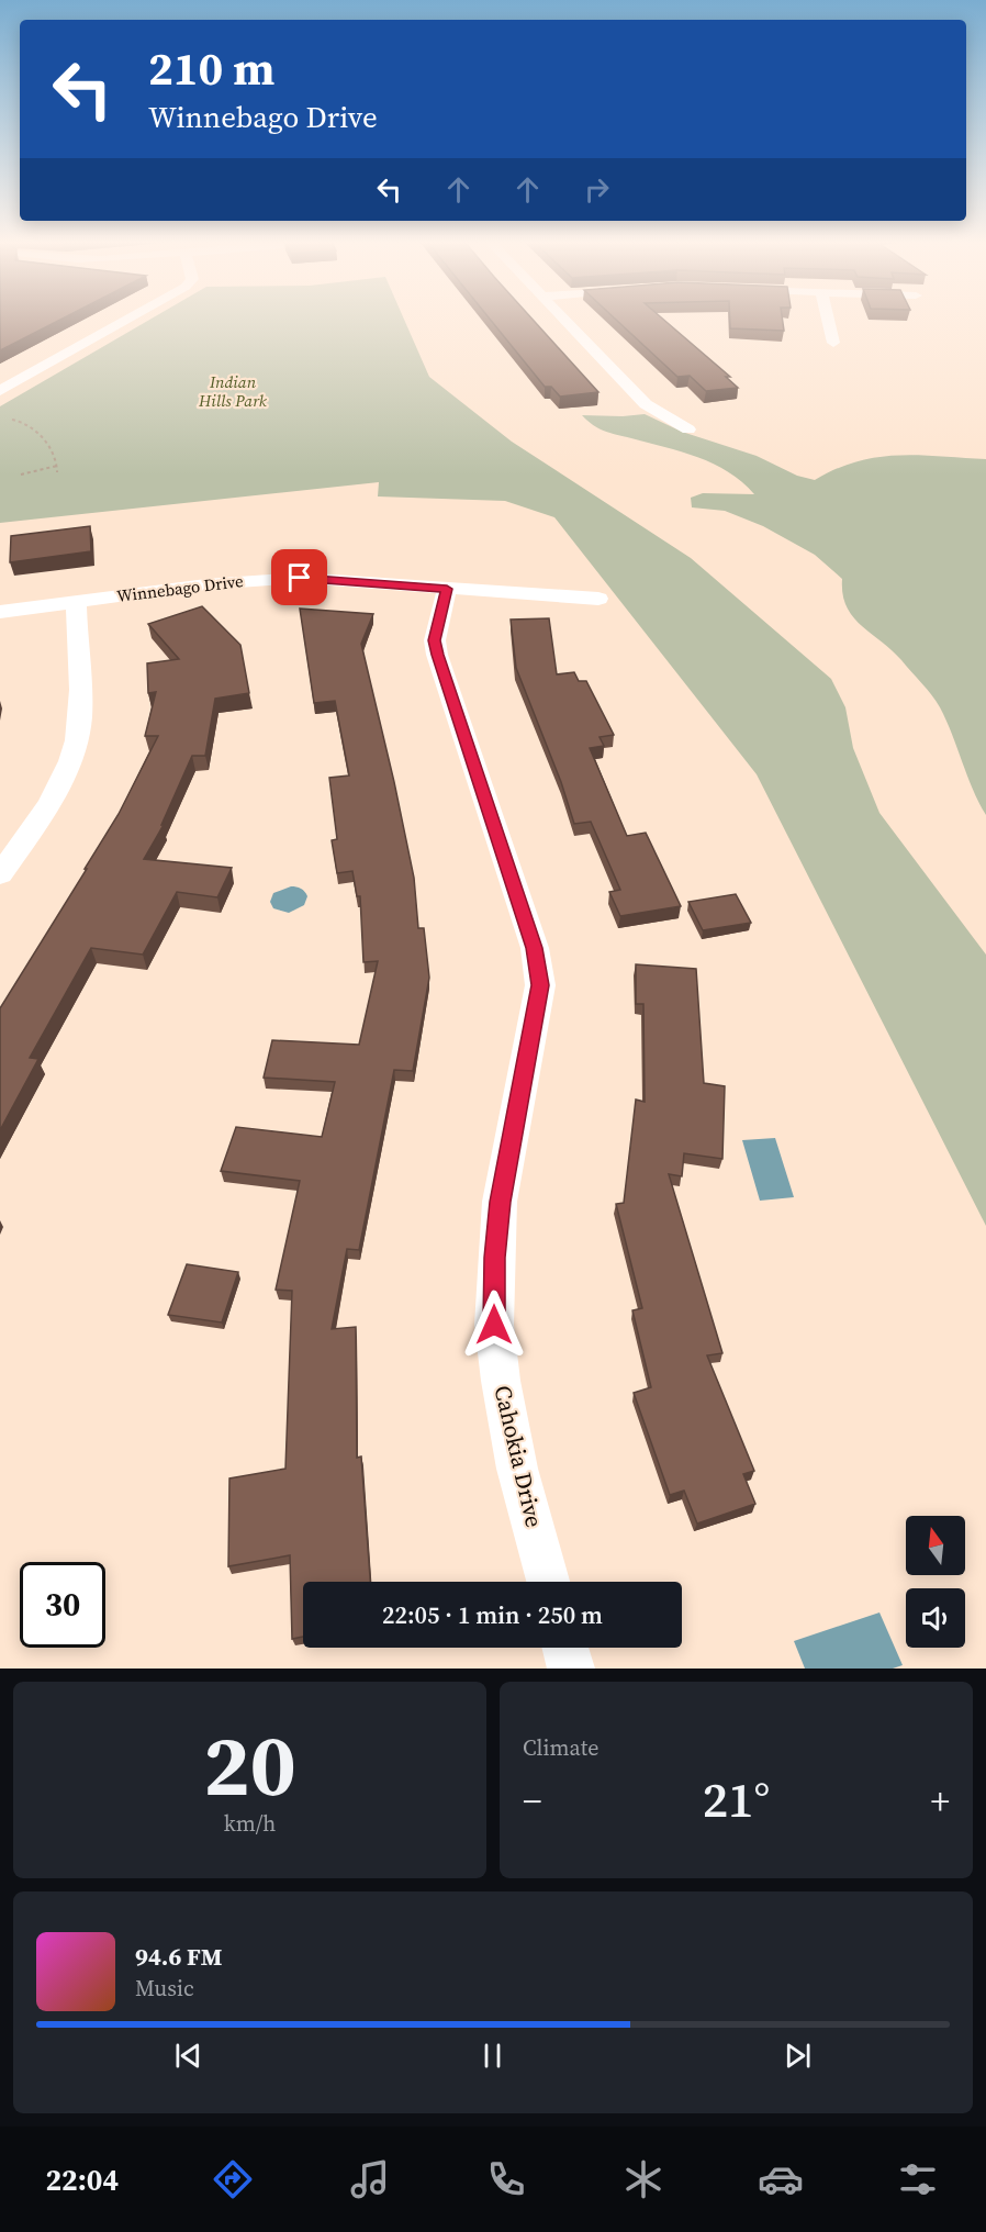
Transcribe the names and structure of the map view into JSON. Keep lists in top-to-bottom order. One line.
{"streets":{"street":["Winnebago Drive","Cahokia Drive"]},"crossings":[["Winnebago Drive","Cahokia Drive"]],"parks":["Indian Hills Park"],"north":"top","page":{"turn":["210 m","Winnebago Drive"],"limit":"30","trip":"22:05 · 1 min · 250 m","tile":[["20","km/h"],"Climate"],"heat":["−","21°","+"],"song":["94.6 FM","Music"],"tabs":"22:04"}}
